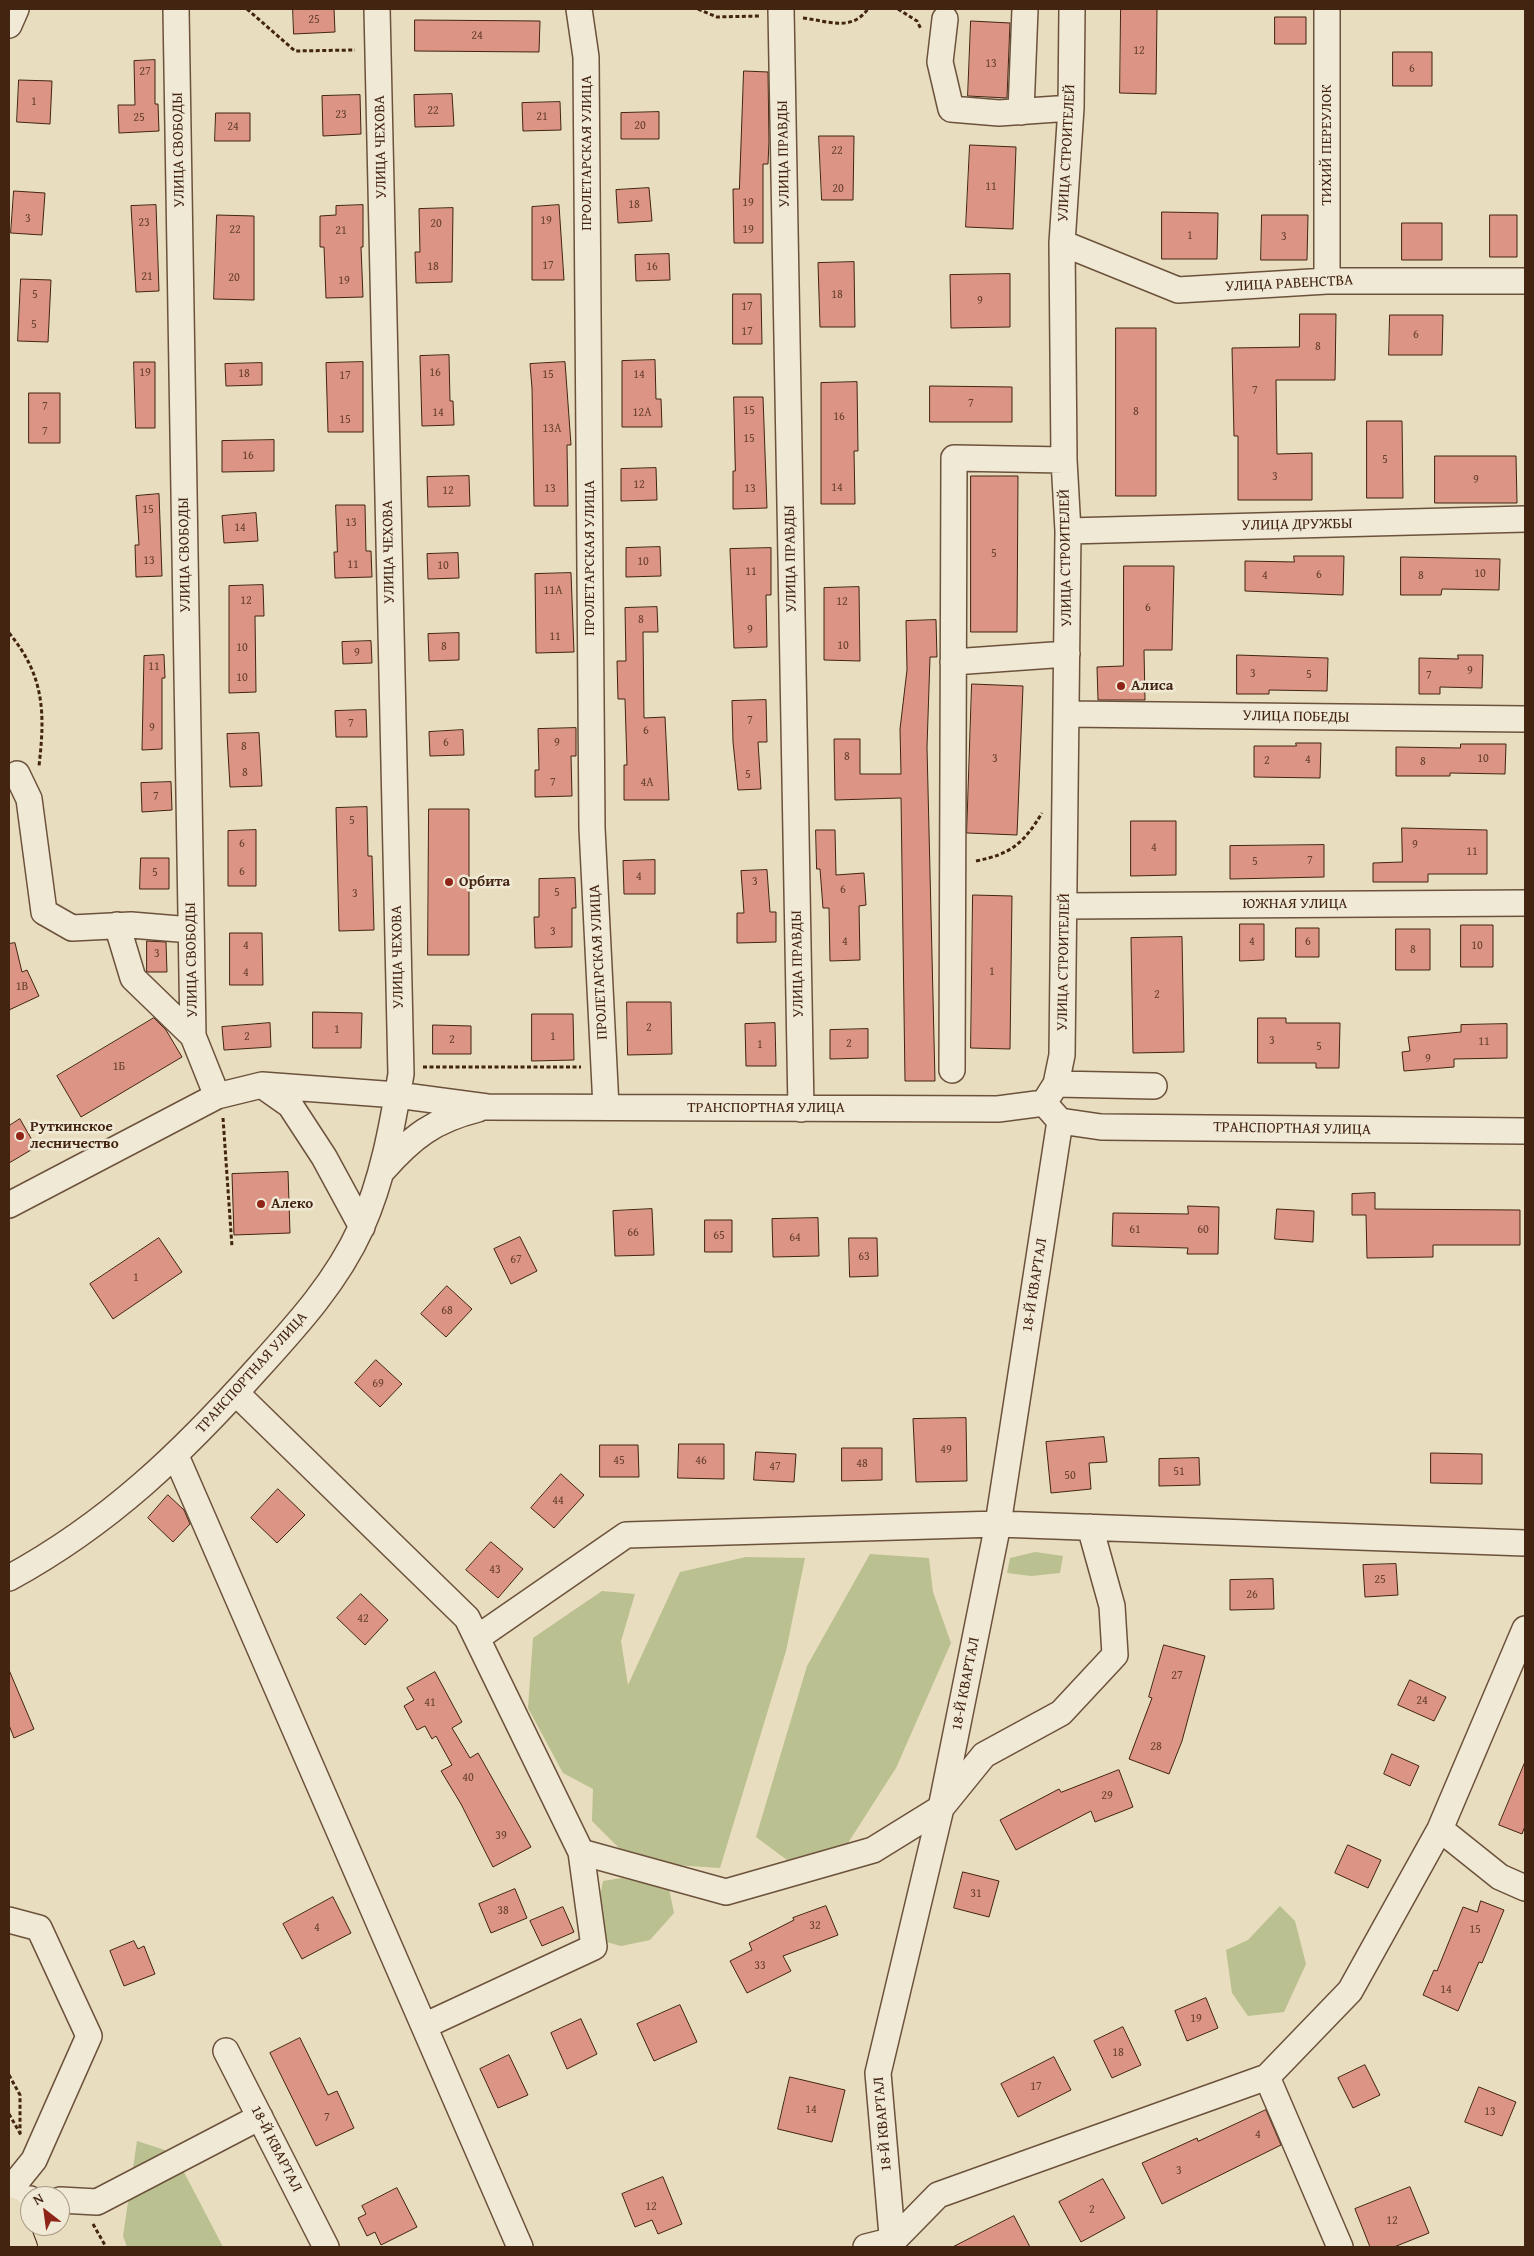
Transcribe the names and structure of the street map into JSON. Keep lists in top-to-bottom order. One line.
{"streets":{"street":["ТИХИЙ ПЕРЕУЛОК","УЛИЦА ЧЕХОВА","УЛИЦА СВОБОДЫ","ПРОЛЕТАРСКАЯ УЛИЦА","УЛИЦА СТРОИТЕЛЕЙ","УЛИЦА ПРАВДЫ","УЛИЦА РАВЕНСТВА","УЛИЦА ДРУЖБЫ","УЛИЦА ПОБЕДЫ","ЮЖНАЯ УЛИЦА","ТРАНСПОРТНАЯ УЛИЦА","18-Й КВАРТАЛ"]},"crossings":[["ТИХИЙ ПЕРЕУЛОК","УЛИЦА РАВЕНСТВА"],["УЛИЦА ЧЕХОВА","ТРАНСПОРТНАЯ УЛИЦА"],["ПРОЛЕТАРСКАЯ УЛИЦА","ТРАНСПОРТНАЯ УЛИЦА"],["УЛИЦА СТРОИТЕЛЕЙ","УЛИЦА РАВЕНСТВА"],["УЛИЦА СТРОИТЕЛЕЙ","УЛИЦА ДРУЖБЫ"],["УЛИЦА СТРОИТЕЛЕЙ","УЛИЦА ПОБЕДЫ"],["УЛИЦА СТРОИТЕЛЕЙ","ЮЖНАЯ УЛИЦА"],["УЛИЦА СТРОИТЕЛЕЙ","ТРАНСПОРТНАЯ УЛИЦА"],["УЛИЦА СТРОИТЕЛЕЙ","18-Й КВАРТАЛ"],["УЛИЦА ПРАВДЫ","ТРАНСПОРТНАЯ УЛИЦА"],["ТРАНСПОРТНАЯ УЛИЦА","18-Й КВАРТАЛ"]],"places":["Алиса","Орбита","Руткинское лесничество","Алеко"],"house_numbers":["25","24","12","13","6","27","1","22","23","21","25","20","24","22","11","20","19","18","3","19","23","20","22","19","21","1","3","17","18","16","21","20","19","5","18","9","17","5","17","6","8","19","16","18","15","14","17","7","7","7","15","8","14","12А","16","15","13А","7","15","16","5","3","9","12","14","13","13","12","15","13","14","5","13","10","11","10","11","10","6","4","8","11А","12","12","6","8","9","11","10","8","10","9","11","9","3","5","7","10","7","7","9","6","6","9","8","8","3","10","4","2","8","8","5","7","4А","7","5","6","9","4","11","7","5","6","5","4","3","6","5","3","3","4","4","6","4","10","8","3","1","4","1В","2","2","1","2","1","2","3","11","2","1","5","9","1Б","61","60","66","65","64","63","67","1","68","69","49","45","46","48","47","51","50","44","43","25","26","42","27","24","41","28","40","29","39","31","38","32","4","15","33","14","19","18","17","14","13","7","4","3","12","2","12"],"north":"top left"}
